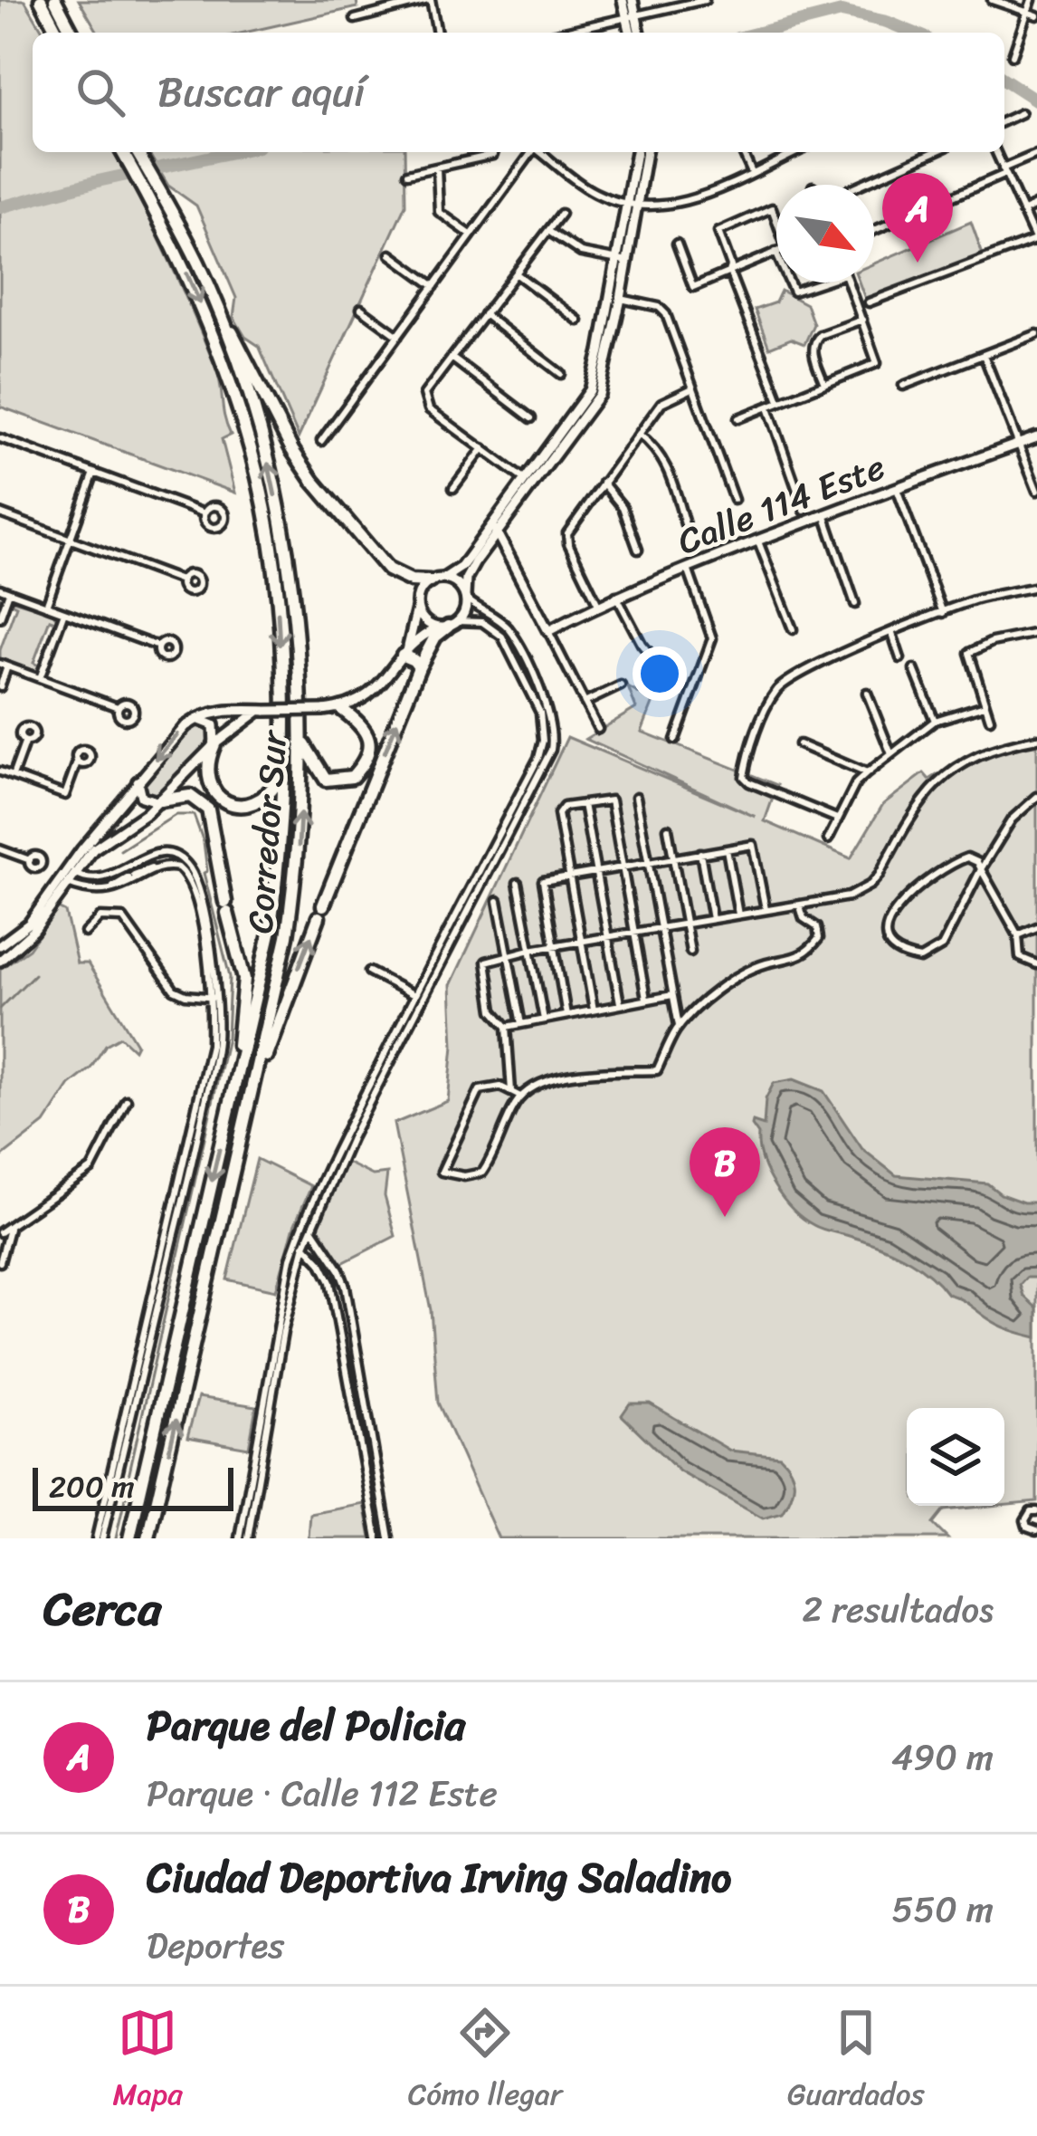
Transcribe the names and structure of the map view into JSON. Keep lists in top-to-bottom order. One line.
{"streets":{"highway":["Corredor Sur"],"main road":["Calle 114 Este"]},"scale_bar":"200 m","north":"bottom right","page":{"search":"Buscar aquí","pins":["A","B"],"scale":"200 m","heading":["Cerca","2 resultados"],"list":[{"mark":"A","name":"Parque del Policia","note":"Parque · Calle 112 Este","value":"490 m"},{"mark":"B","name":"Ciudad Deportiva Irving Saladino","note":"Deportes","value":"550 m"}],"nav":["Mapa","Cómo llegar","Guardados"]}}
